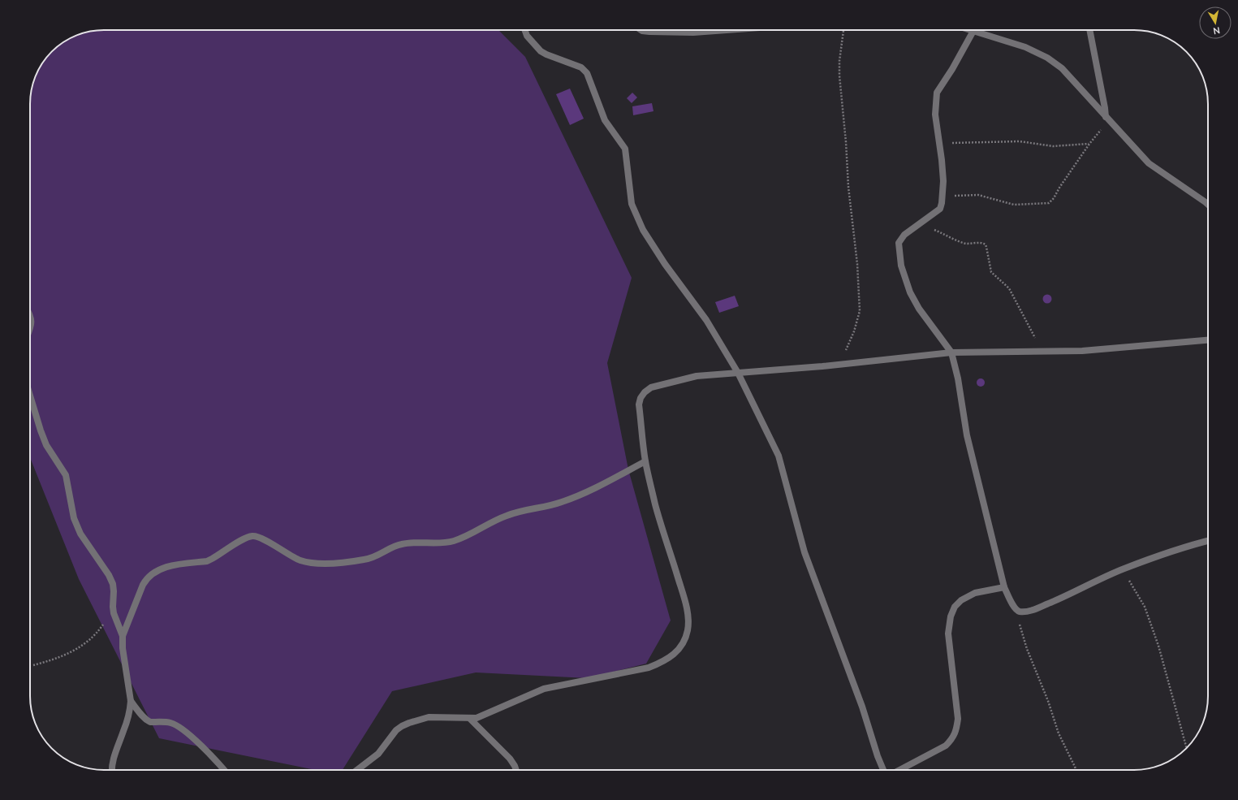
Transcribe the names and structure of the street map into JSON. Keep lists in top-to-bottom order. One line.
{"north":"bottom"}
